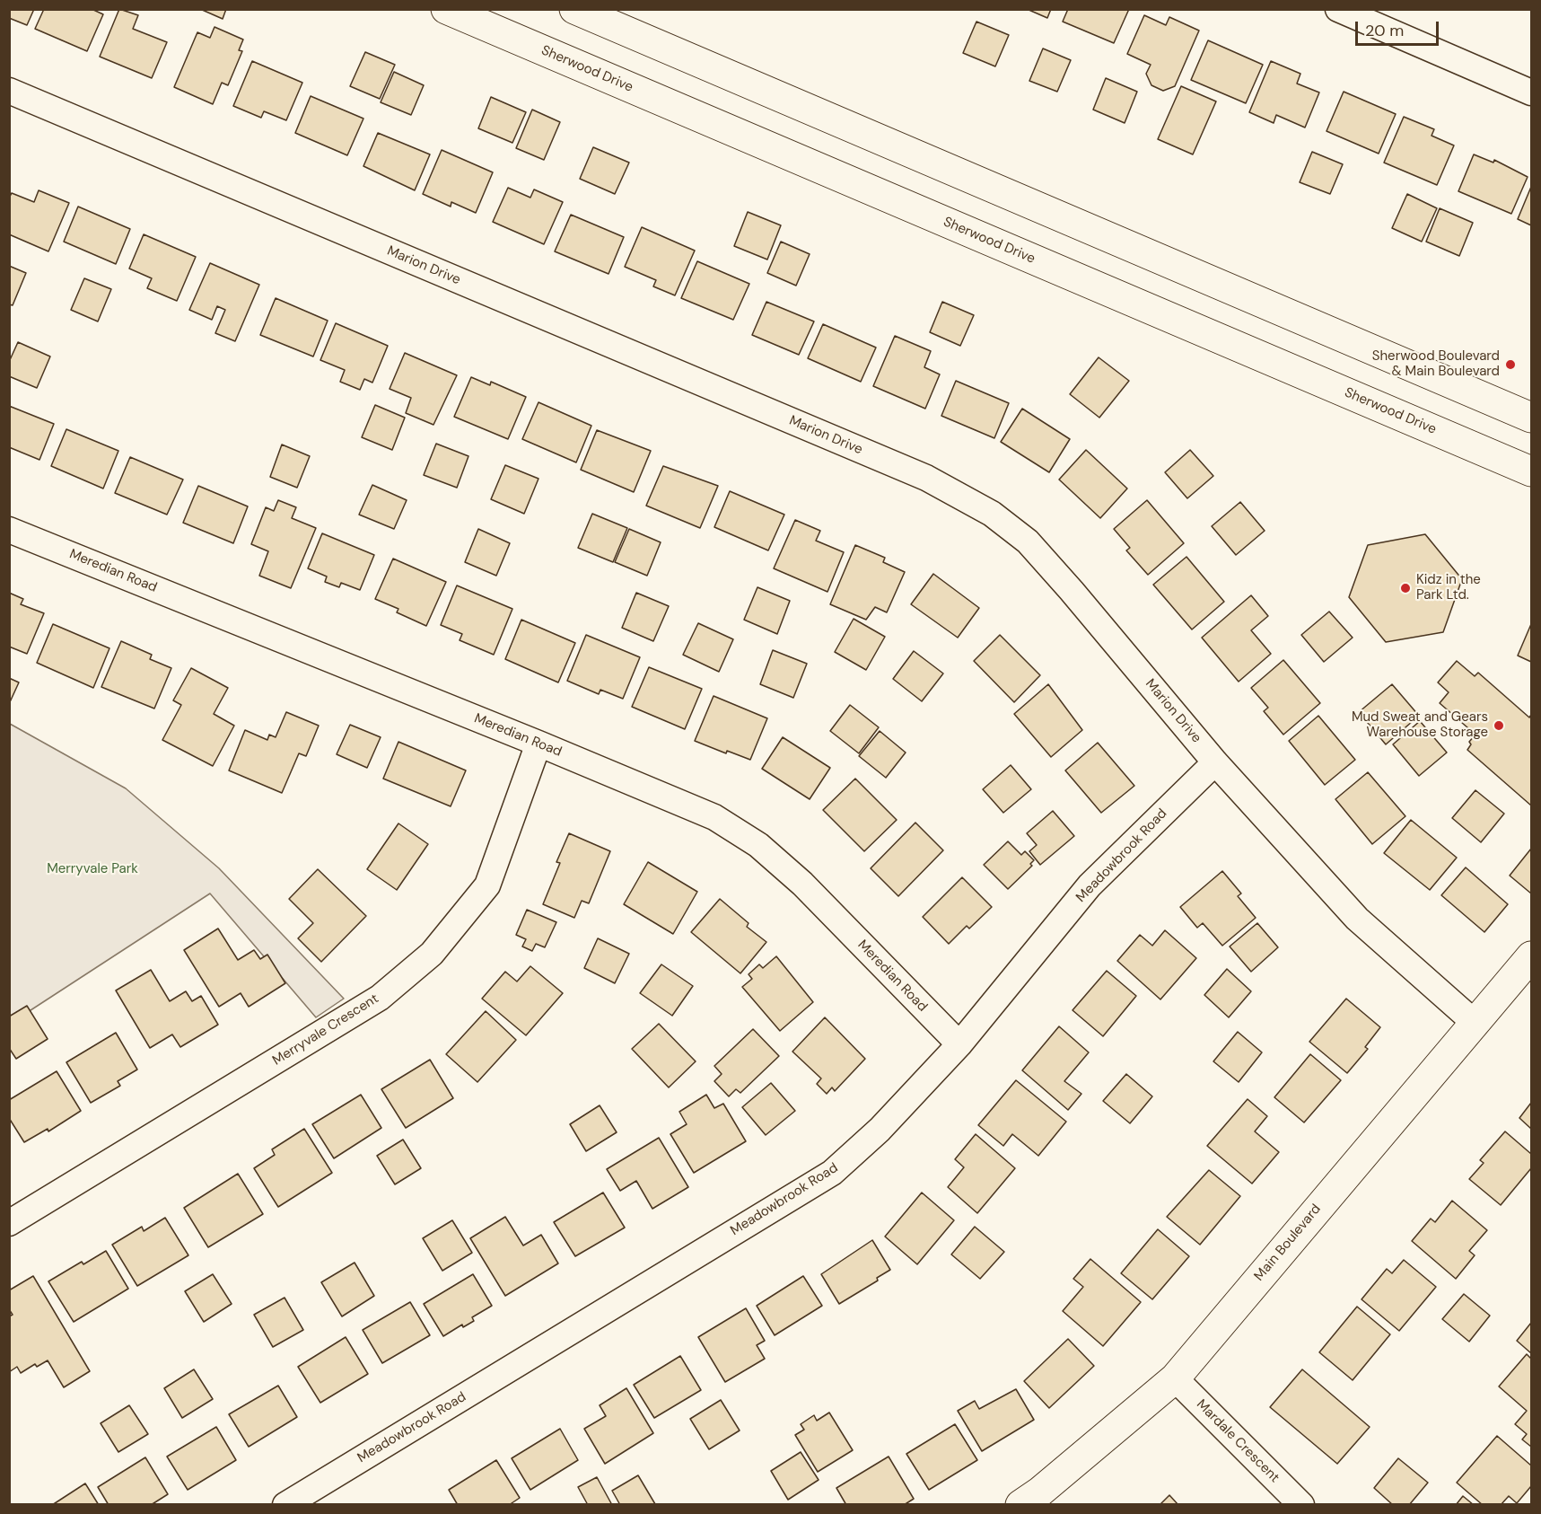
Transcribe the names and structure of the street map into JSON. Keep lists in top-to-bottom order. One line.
{"streets":{"main road":["Sherwood Drive","Main Boulevard"],"street":["Marion Drive","Meredian Road","Meadowbrook Road","Merryvale Crescent","Mardale Crescent"]},"crossings":[["Marion Drive","Meadowbrook Road"],["Marion Drive","Main Boulevard"],["Meredian Road","Meadowbrook Road"],["Meredian Road","Merryvale Crescent"],["Main Boulevard","Mardale Crescent"]],"parks":["Merryvale Park"],"places":["Sherwood Boulevard & Main Boulevard","Kidz in the Park Ltd.","Mud Sweat and Gears Warehouse Storage"],"scale_bar":"20 m"}
